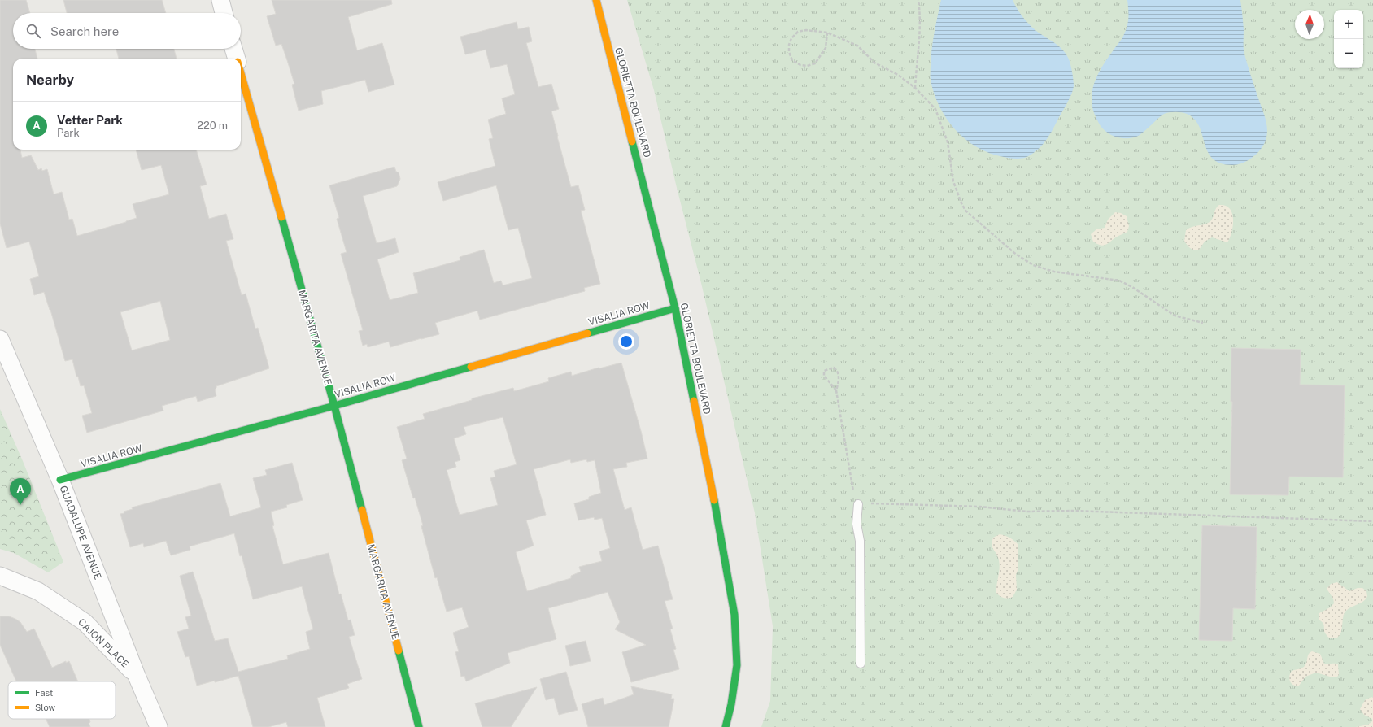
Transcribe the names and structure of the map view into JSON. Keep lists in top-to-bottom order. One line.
{"streets":{"street":["GLORIETTA BOULEVARD","VISALIA ROW","MARGARITA AVENUE","GUADALUPE AVENUE","CAJON PLACE"]},"crossings":[["GLORIETTA BOULEVARD","VISALIA ROW"],["VISALIA ROW","MARGARITA AVENUE"],["VISALIA ROW","GUADALUPE AVENUE"],["GUADALUPE AVENUE","CAJON PLACE"]],"legend":["Fast","Slow"],"north":"top","page":{"map_buttons":["+","−"],"search":"Search here","heading":"Nearby","list":[{"mark":"A","name":"Vetter Park","note":"Park","value":"220 m"}],"pins":"A"}}
